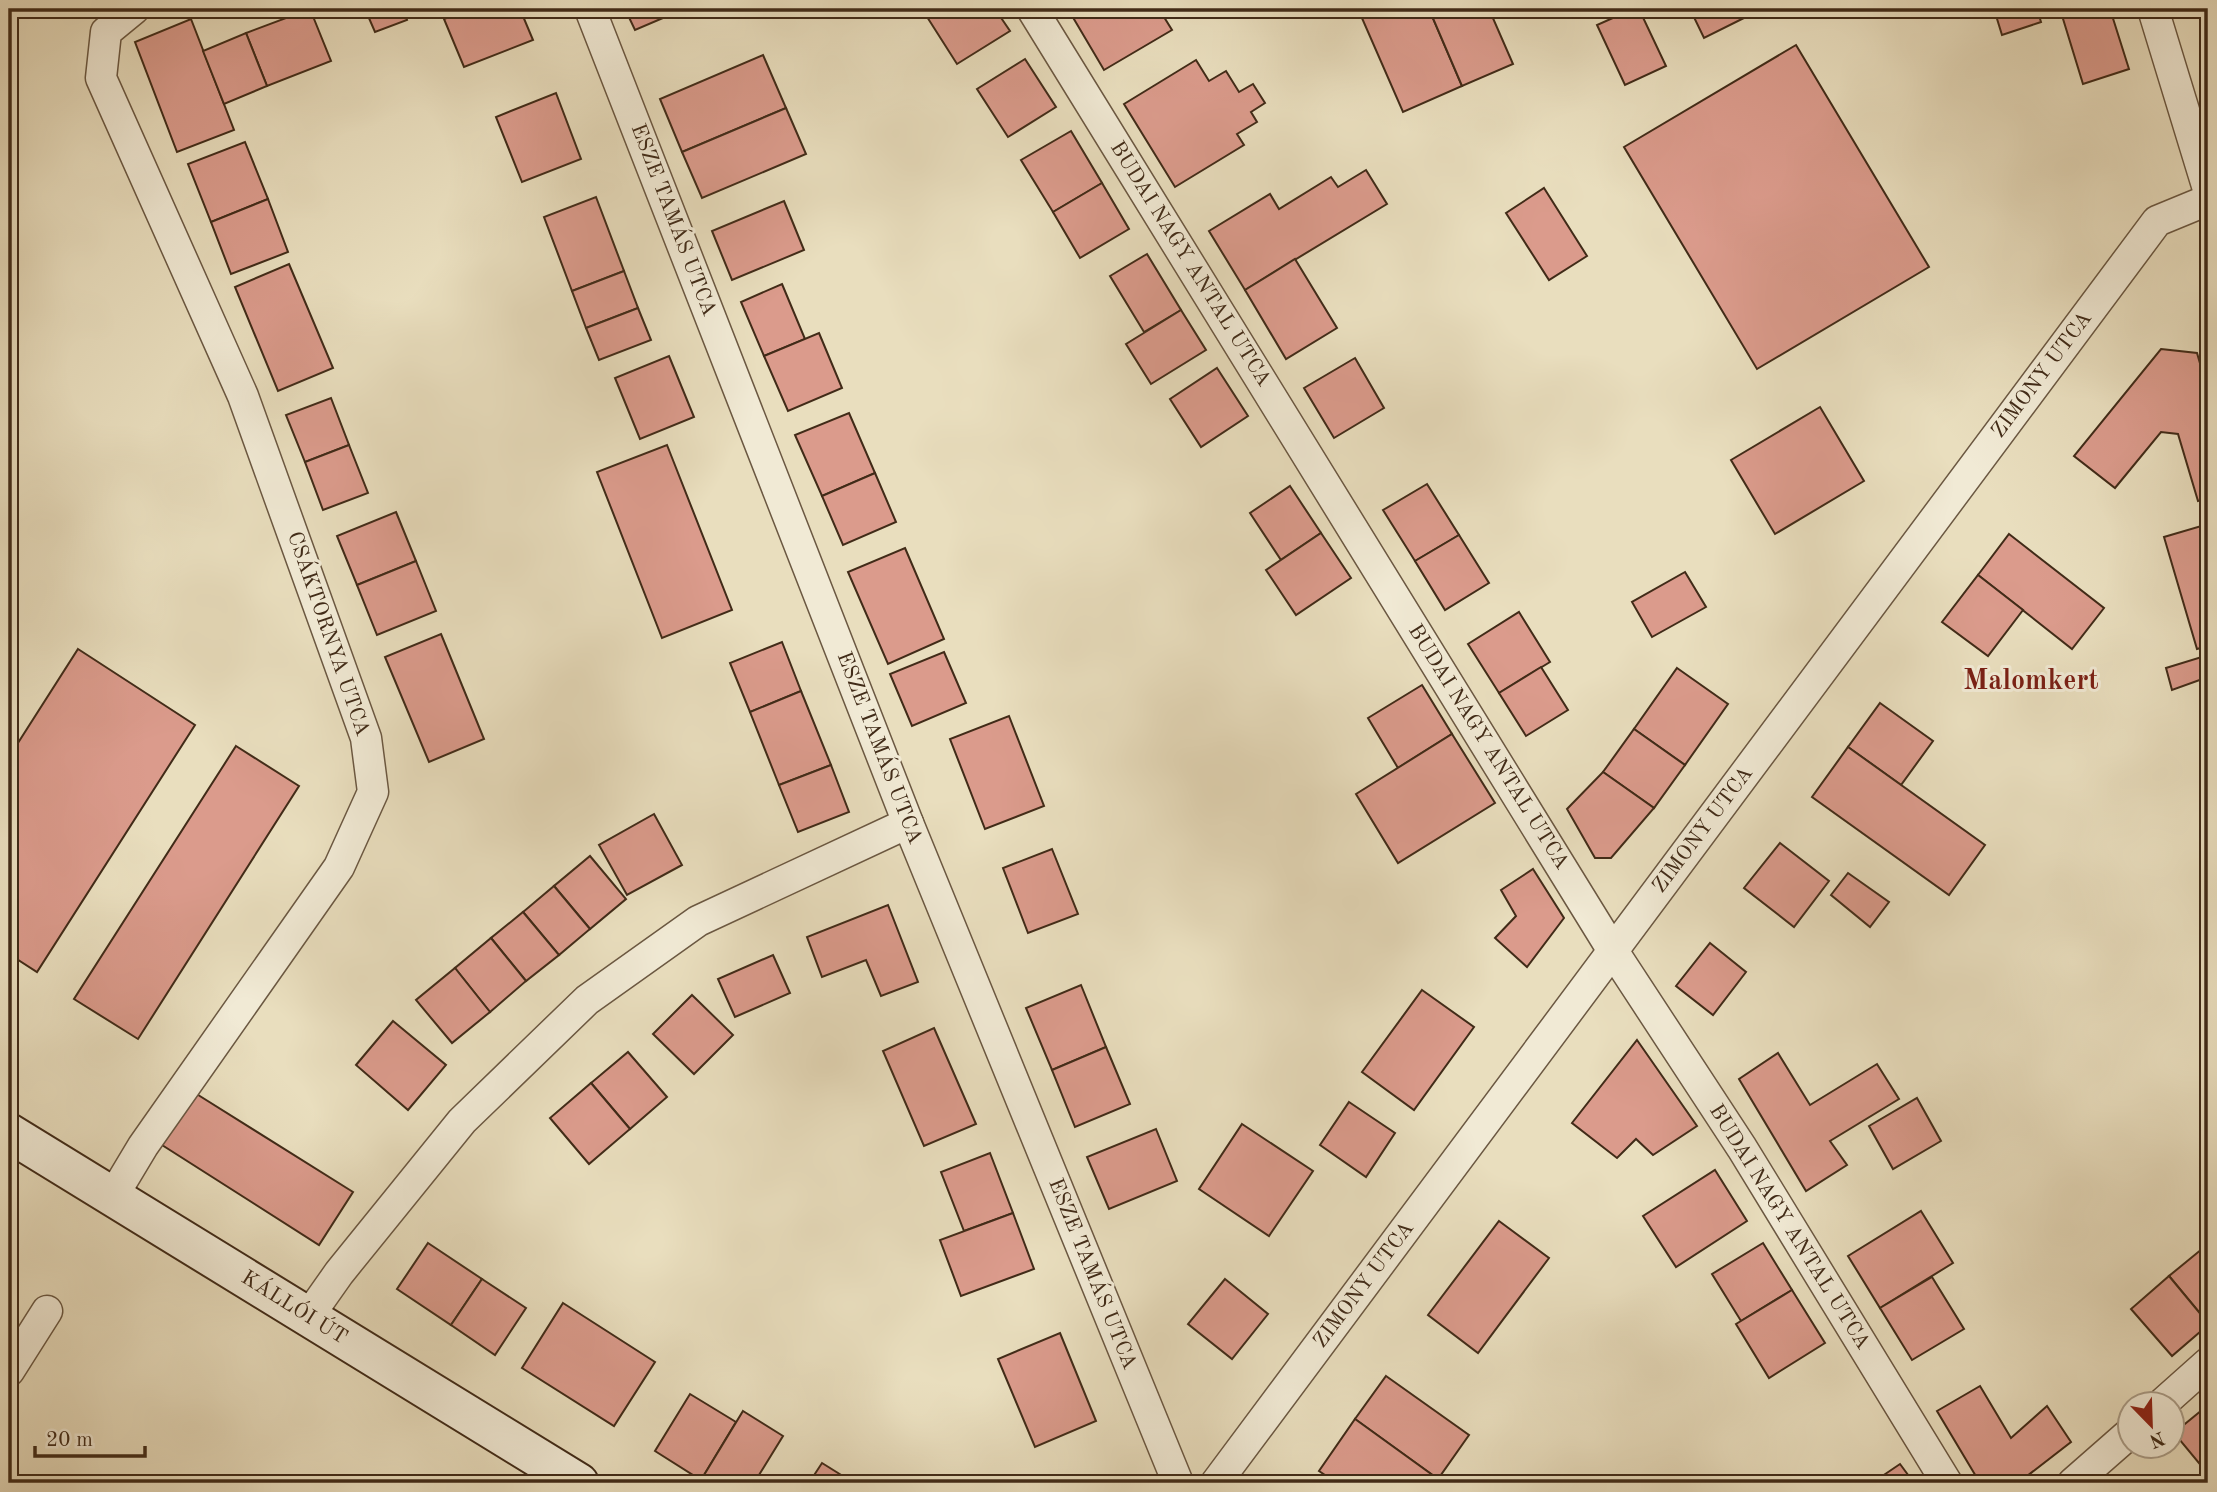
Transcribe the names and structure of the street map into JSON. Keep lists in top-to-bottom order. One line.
{"streets":{"main road":["KÁLLÓI ÚT"],"street":["ESZE TAMÁS UTCA","BUDAI NAGY ANTAL UTCA","ZIMONY UTCA","CSÁKTORNYA UTCA"]},"crossings":[["BUDAI NAGY ANTAL UTCA","ZIMONY UTCA"],["CSÁKTORNYA UTCA","KÁLLÓI ÚT"]],"districts":["Malomkert"],"scale_bar":"20 m","north":"bottom right"}
